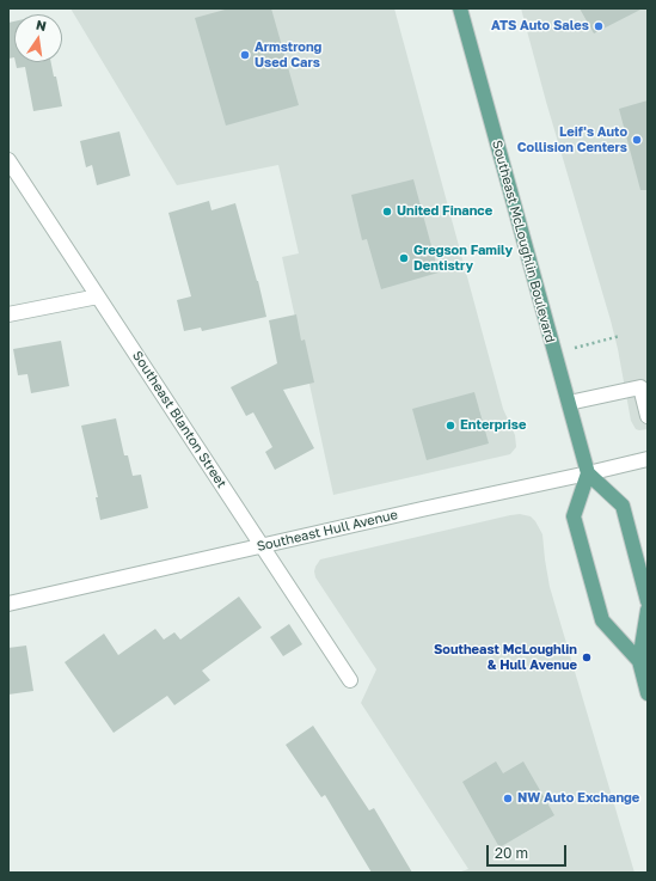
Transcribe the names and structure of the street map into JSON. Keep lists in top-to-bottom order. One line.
{"streets":{"main road":["Southeast McLoughlin Boulevard"],"street":["Southeast Blanton Street","Southeast Hull Avenue"]},"crossings":[["Southeast McLoughlin Boulevard","Southeast Hull Avenue"],["Southeast Blanton Street","Southeast Hull Avenue"]],"places":["ATS Auto Sales","Armstrong Used Cars","Leif's Auto Collision Centers","United Finance","Gregson Family Dentistry","Enterprise","Southeast McLoughlin & Hull Avenue","NW Auto Exchange"],"scale_bar":"20 m","north":"top"}
